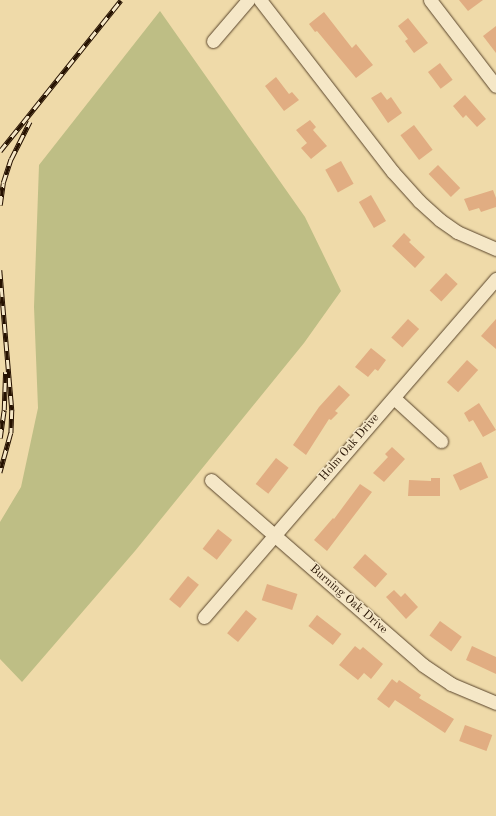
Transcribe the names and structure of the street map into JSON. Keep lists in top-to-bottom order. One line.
{"streets":{"street":["Holm Oak Drive","Burning Oak Drive"]},"crossings":[["Holm Oak Drive","Burning Oak Drive"]]}
